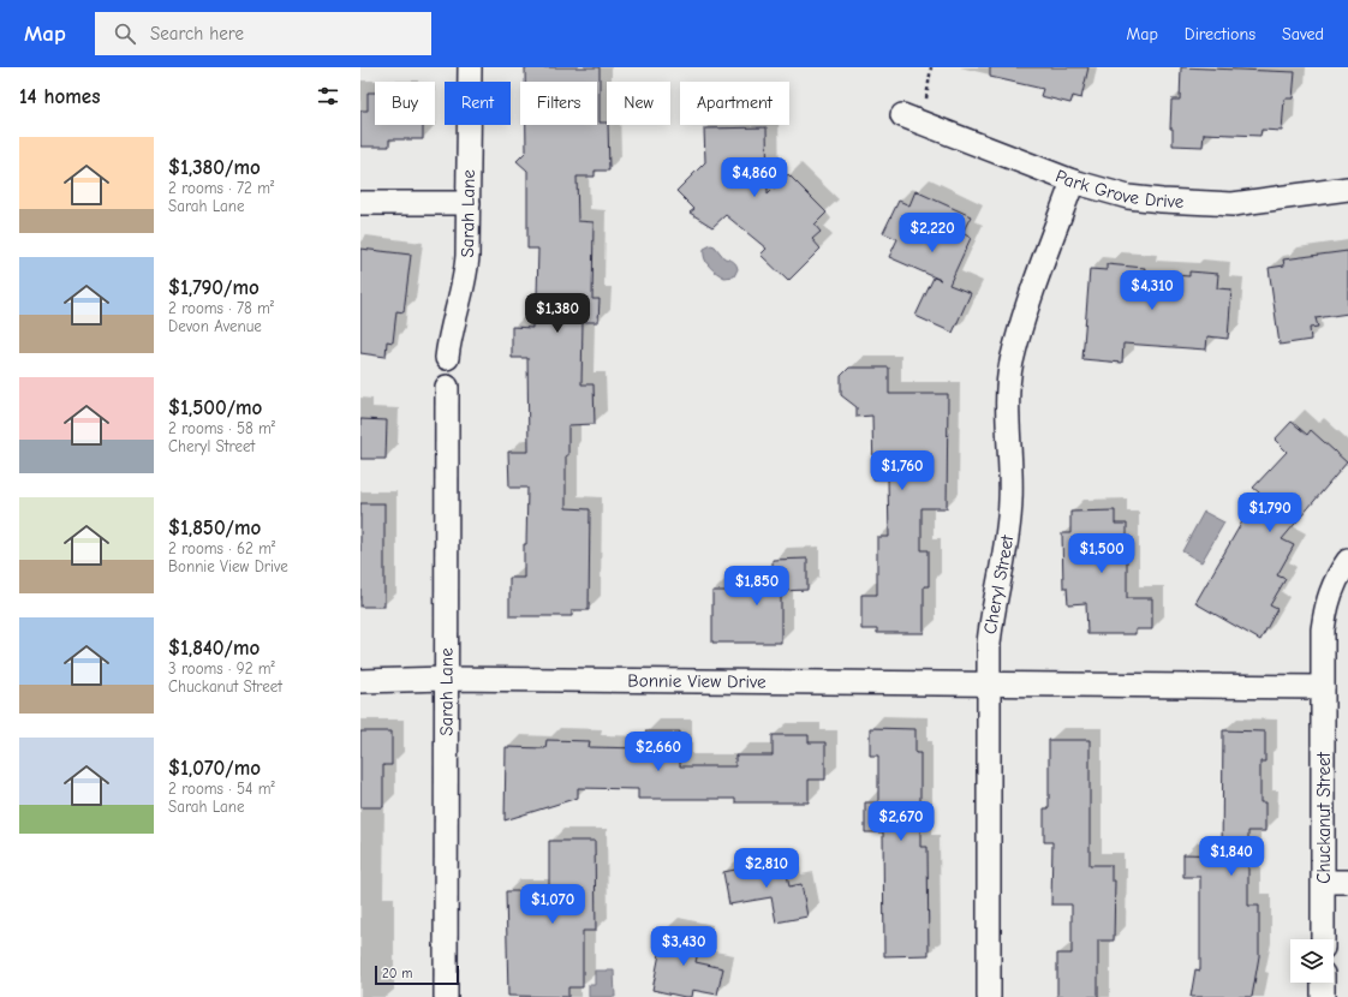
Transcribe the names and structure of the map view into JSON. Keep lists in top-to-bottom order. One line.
{"streets":{"street":["Park Grove Drive","Sarah Lane","Cheryl Street","Bonnie View Drive","Chuckanut Street"]},"crossings":[["Park Grove Drive","Cheryl Street"],["Sarah Lane","Bonnie View Drive"],["Cheryl Street","Bonnie View Drive"],["Bonnie View Drive","Chuckanut Street"]],"scale_bar":"20 m","page":{"header":"Map","search":"Search here","nav":["Map","Directions","Saved"],"heading":"14 homes","chip":["Buy","Rent","Filters","New","Apartment"],"list":[{"name":"$1,380/mo","note":"2 rooms · 72 m² · Sarah Lane"},{"name":"$1,790/mo","note":"2 rooms · 78 m² · Devon Avenue"},{"name":"$1,500/mo","note":"2 rooms · 58 m² · Cheryl Street"},{"name":"$1,850/mo","note":"2 rooms · 62 m² · Bonnie View Drive"},{"name":"$1,840/mo","note":"3 rooms · 92 m² · Chuckanut Street"},{"name":"$1,070/mo","note":"2 rooms · 54 m² · Sarah Lane"}],"price":["$4,860","$2,220","$4,310","$1,380","$1,760","$1,790","$1,500","$1,850","$2,660","$2,670","$1,840","$2,810","$1,070","$3,430"],"scale":"20 m"}}
